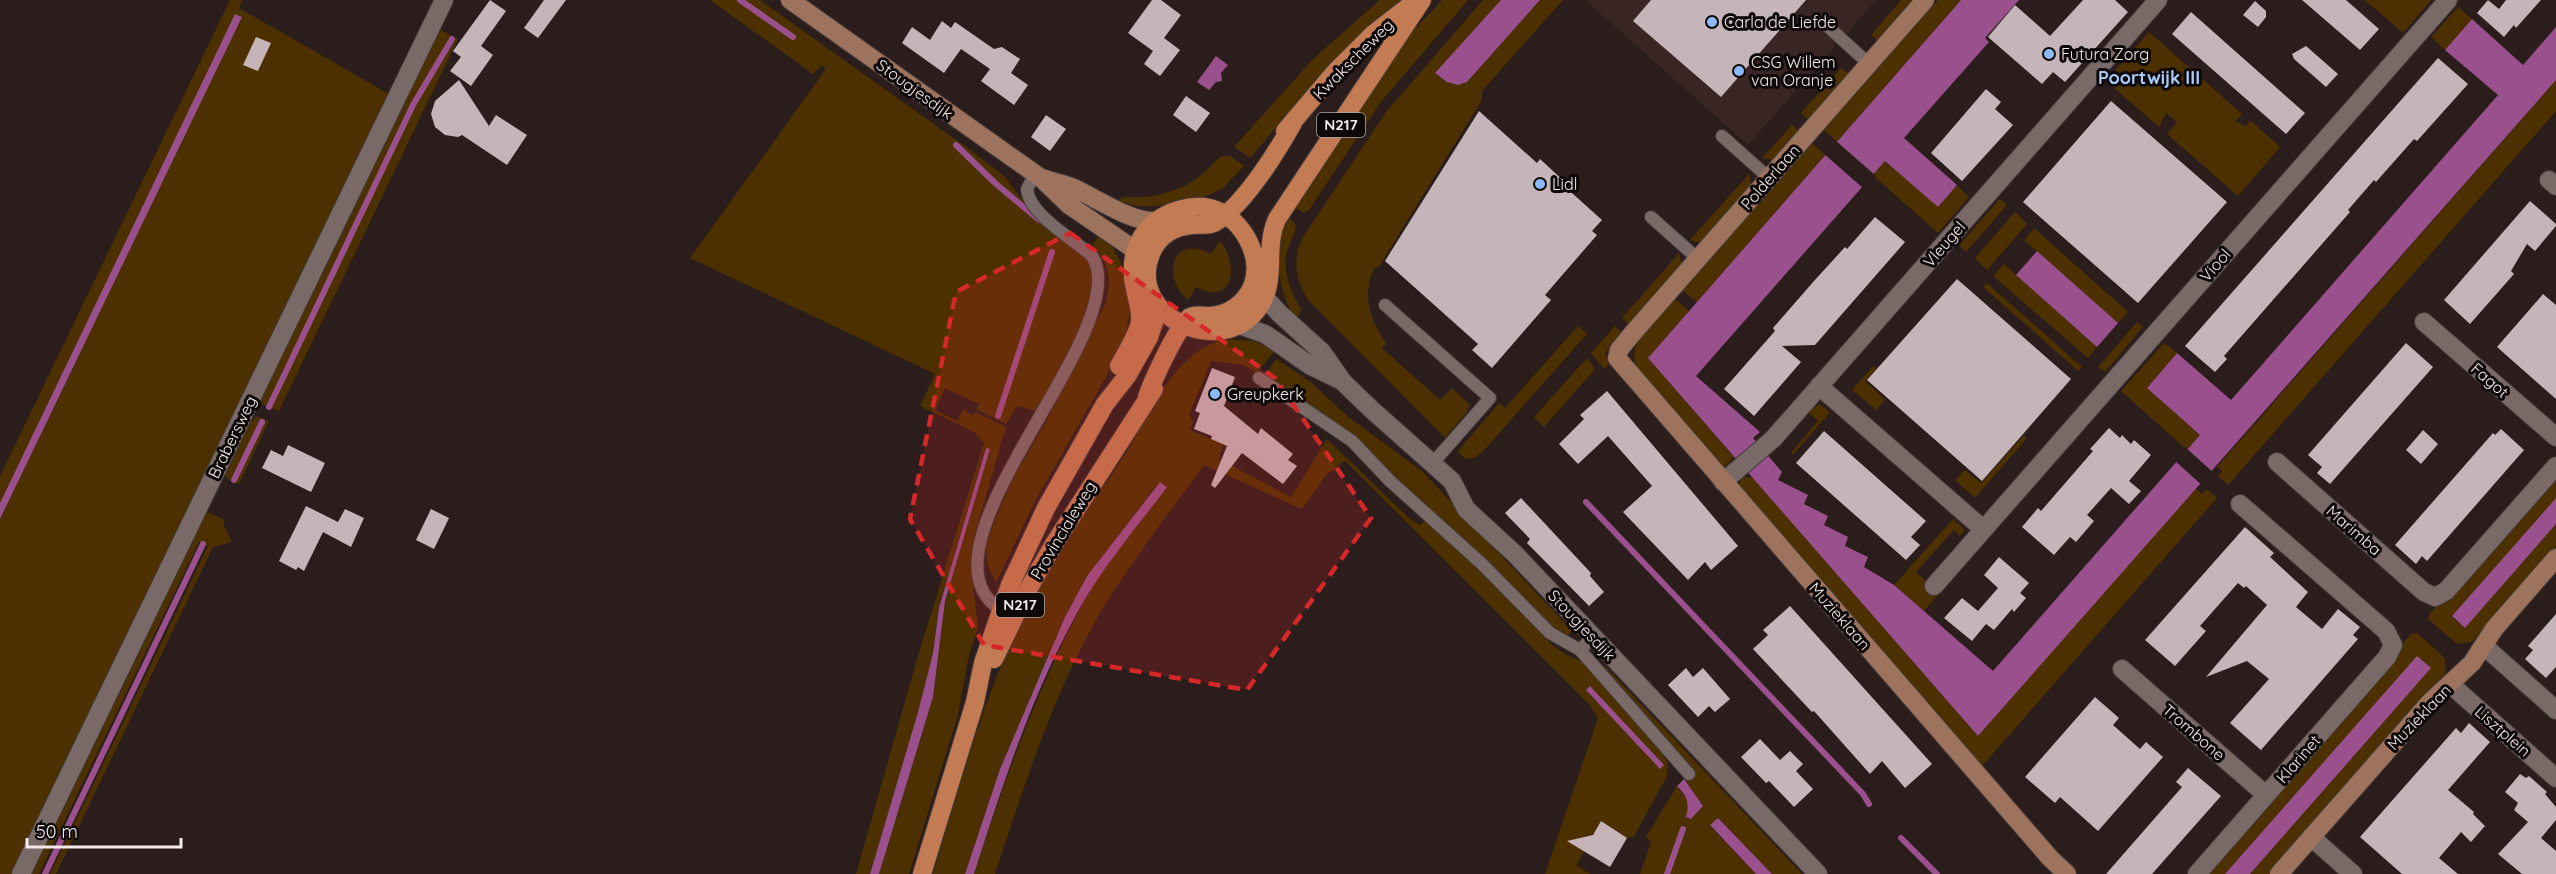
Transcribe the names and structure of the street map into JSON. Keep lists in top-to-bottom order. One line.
{"streets":{"main road":["Kwakscheweg","N217","Provincialeweg"],"street":["Stougjesdijk","Polderlaan","Vleugel","Viool","Fagot","Brabersweg","Marimba","Muzieklaan","Lisztplein","Trombone","Klarinet"]},"crossings":[["Kwakscheweg","Stougjesdijk"],["Kwakscheweg","N217"],["Kwakscheweg","Provincialeweg"],["Stougjesdijk","Provincialeweg"],["N217","Provincialeweg"],["Polderlaan","Muzieklaan"],["Vleugel","Muzieklaan"],["Muzieklaan","Lisztplein"],["Trombone","Klarinet"]],"districts":["Poortwijk III"],"places":["Carla de Liefde","Futura Zorg","CSG Willem van Oranje","Lidl","Greupkerk"],"scale_bar":"50 m"}
